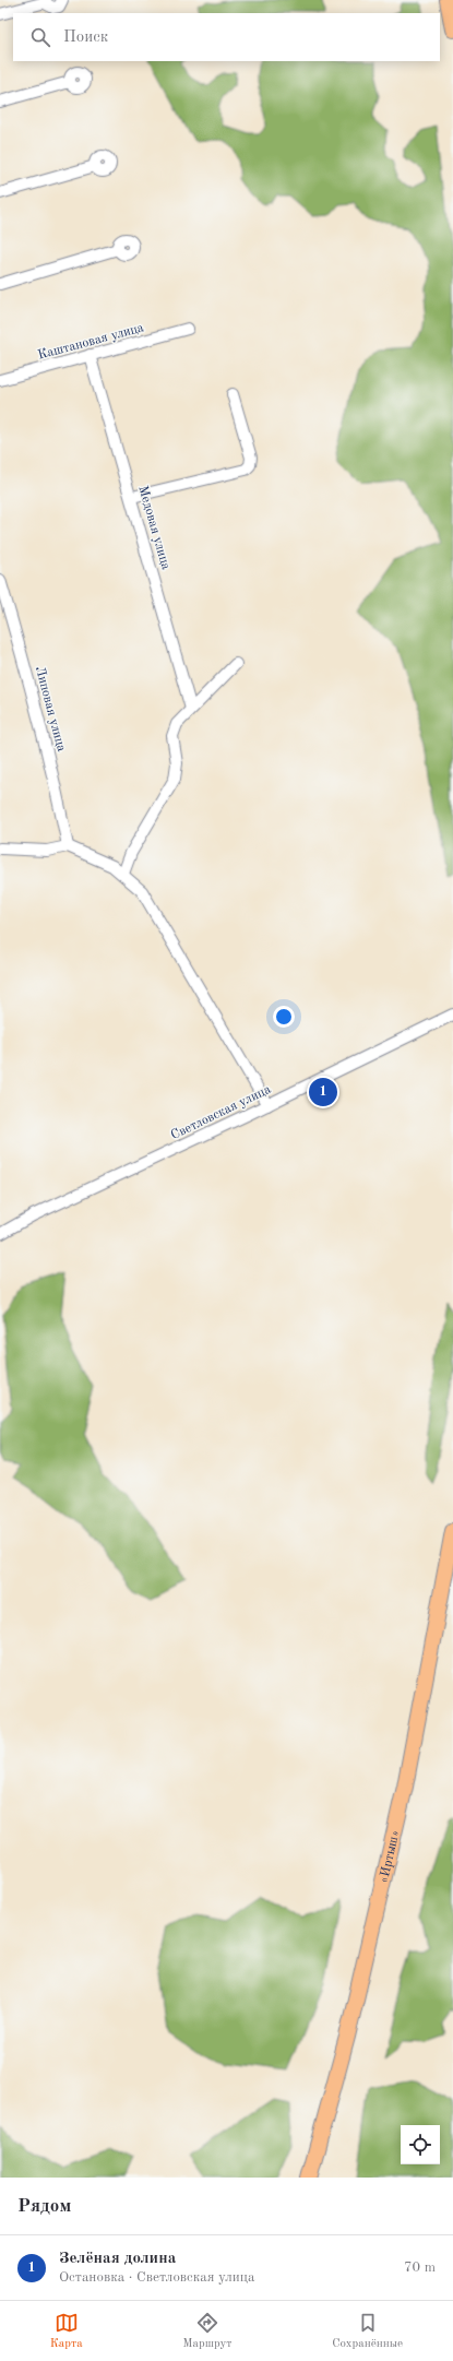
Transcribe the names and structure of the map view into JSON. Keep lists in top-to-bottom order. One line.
{"streets":{"highway":["«Иртыш»"],"street":["Каштановая улица","Медовая улица","Липовая улица","Светловская улица"]},"crossings":[["Каштановая улица","Медовая улица"]],"page":{"search":"Поиск","pins":"1","heading":"Рядом","list":[{"mark":"1","name":"Зелёная долина","note":"Остановка · Светловская улица","value":"70 m"}],"nav":["Карта","Маршрут","Сохранённые"]}}
